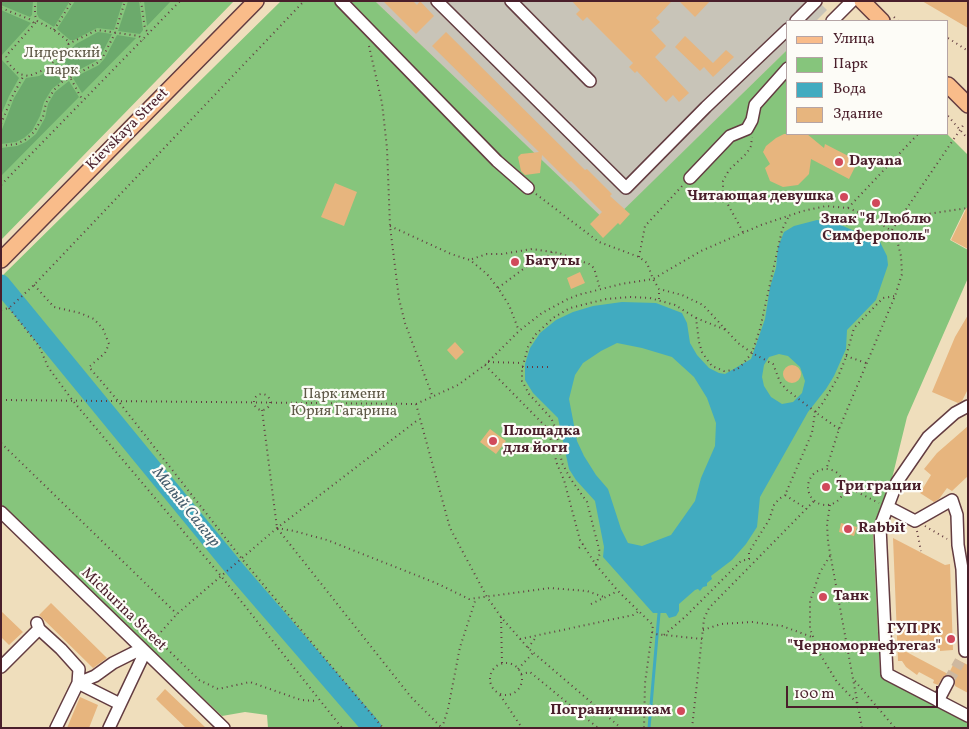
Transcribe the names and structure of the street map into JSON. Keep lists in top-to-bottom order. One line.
{"streets":{"main road":["Kievskaya Street"],"street":["Michurina Street"]},"water":["Малый Салгир"],"parks":["Лидерский парк","Парк имени Юрия Гагарина"],"places":["Dayana","Читающая девушка","Знак \"Я Люблю Симферополь\"","Батуты","Площадка для йоги","Три грации","Rabbit","Танк","ГУП РК \"Черноморнефтегаз\"","Пограничникам"],"legend":["Улица","Парк","Вода","Здание"],"scale_bar":"100 m"}
